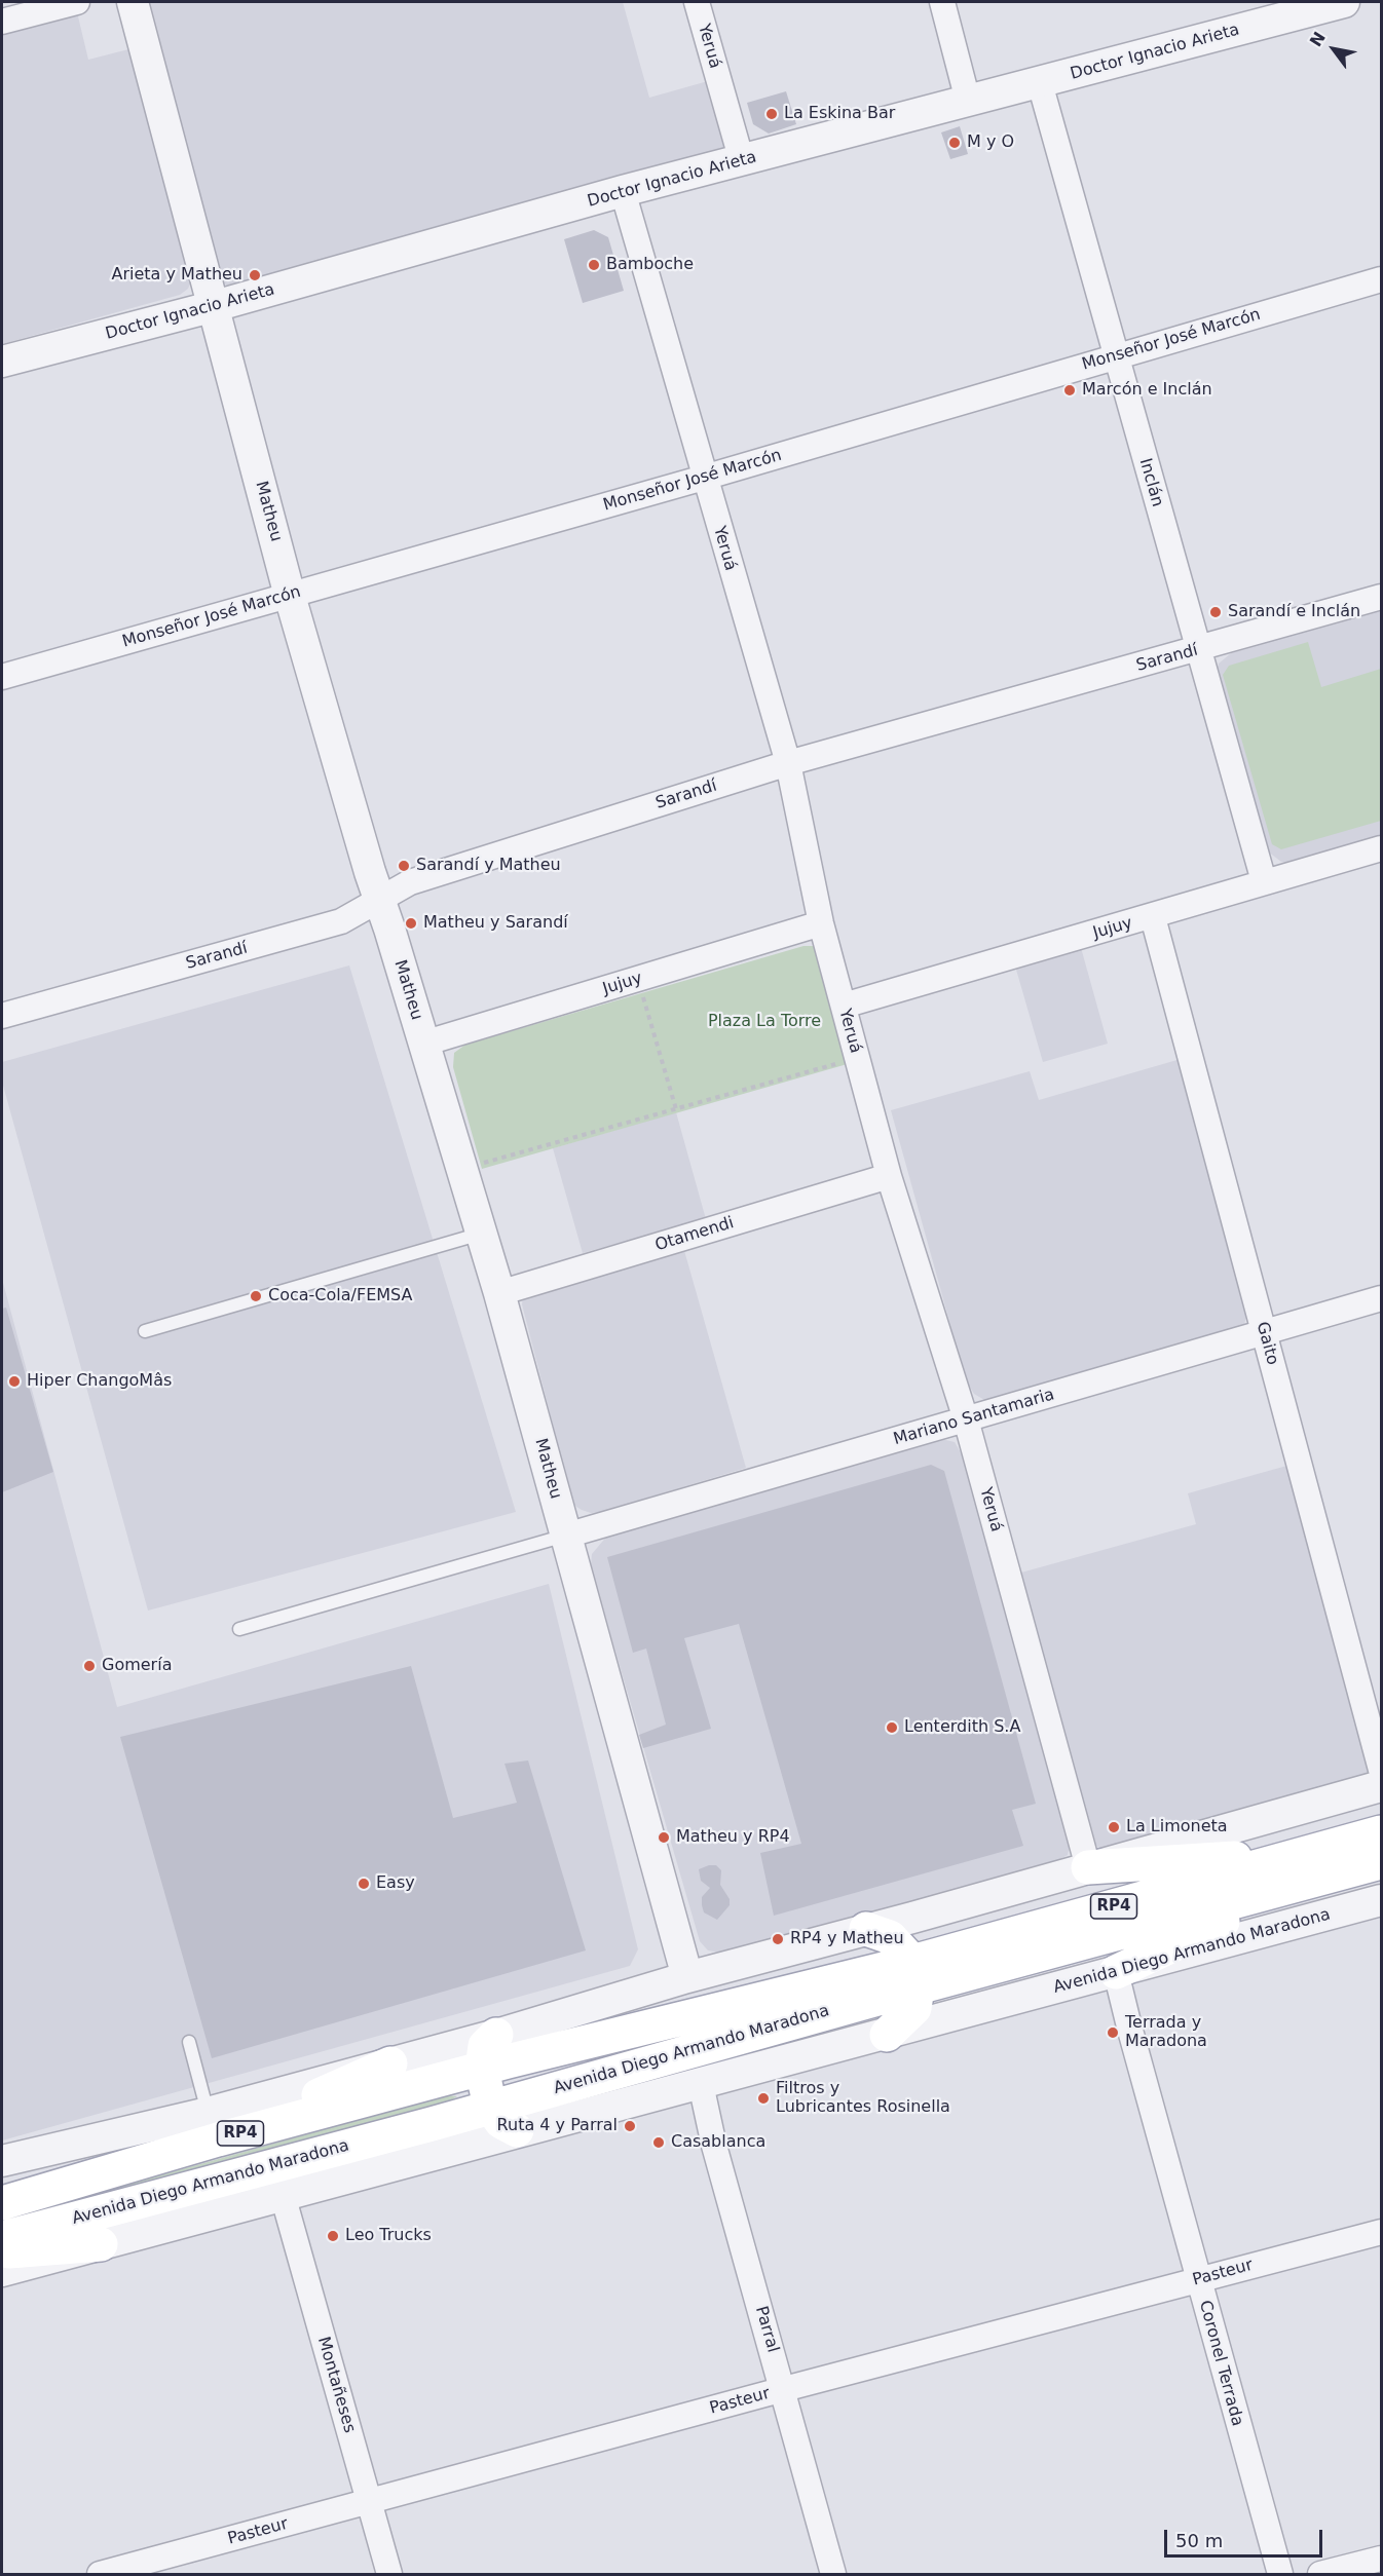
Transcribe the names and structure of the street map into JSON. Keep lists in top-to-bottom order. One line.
{"streets":{"main road":["RP4","Avenida Diego Armando Maradona"],"street":["Yeruá","Doctor Ignacio Arieta","Monseñor José Marcón","Inclán","Matheu","Sarandí","Jujuy","Otamendi","Gaito","Mariano Santamaria","Pasteur","Parral","Coronel Terrada","Montañeses"]},"crossings":[["Yeruá","Doctor Ignacio Arieta"],["Yeruá","Monseñor José Marcón"],["Yeruá","Sarandí"],["Yeruá","Jujuy"],["Yeruá","Otamendi"],["Yeruá","Mariano Santamaria"],["Doctor Ignacio Arieta","Inclán"],["Doctor Ignacio Arieta","Matheu"],["Monseñor José Marcón","Inclán"],["Monseñor José Marcón","Matheu"],["Inclán","Sarandí"],["Inclán","Jujuy"],["Matheu","Sarandí"],["Matheu","Jujuy"],["Matheu","Otamendi"],["Matheu","Mariano Santamaria"],["Jujuy","Gaito"],["Gaito","Mariano Santamaria"],["Avenida Diego Armando Maradona","Parral"],["Avenida Diego Armando Maradona","Coronel Terrada"],["Avenida Diego Armando Maradona","Montañeses"],["Pasteur","Parral"],["Pasteur","Coronel Terrada"],["Pasteur","Montañeses"]],"parks":["Plaza La Torre"],"places":["La Eskina Bar","M y O","Bamboche","Arieta y Matheu","Marcón e Inclán","Sarandí e Inclán","Sarandí y Matheu","Matheu y Sarandí","Coca-Cola/FEMSA","Hiper ChangoMâs","Gomería","Lenterdith S.A","La Limoneta","Matheu y RP4","Easy","RP4 y Matheu","Terrada y Maradona","Filtros y Lubricantes Rosinella","Ruta 4 y Parral","Casablanca","Leo Trucks"],"scale_bar":"50 m","north":"top left"}
